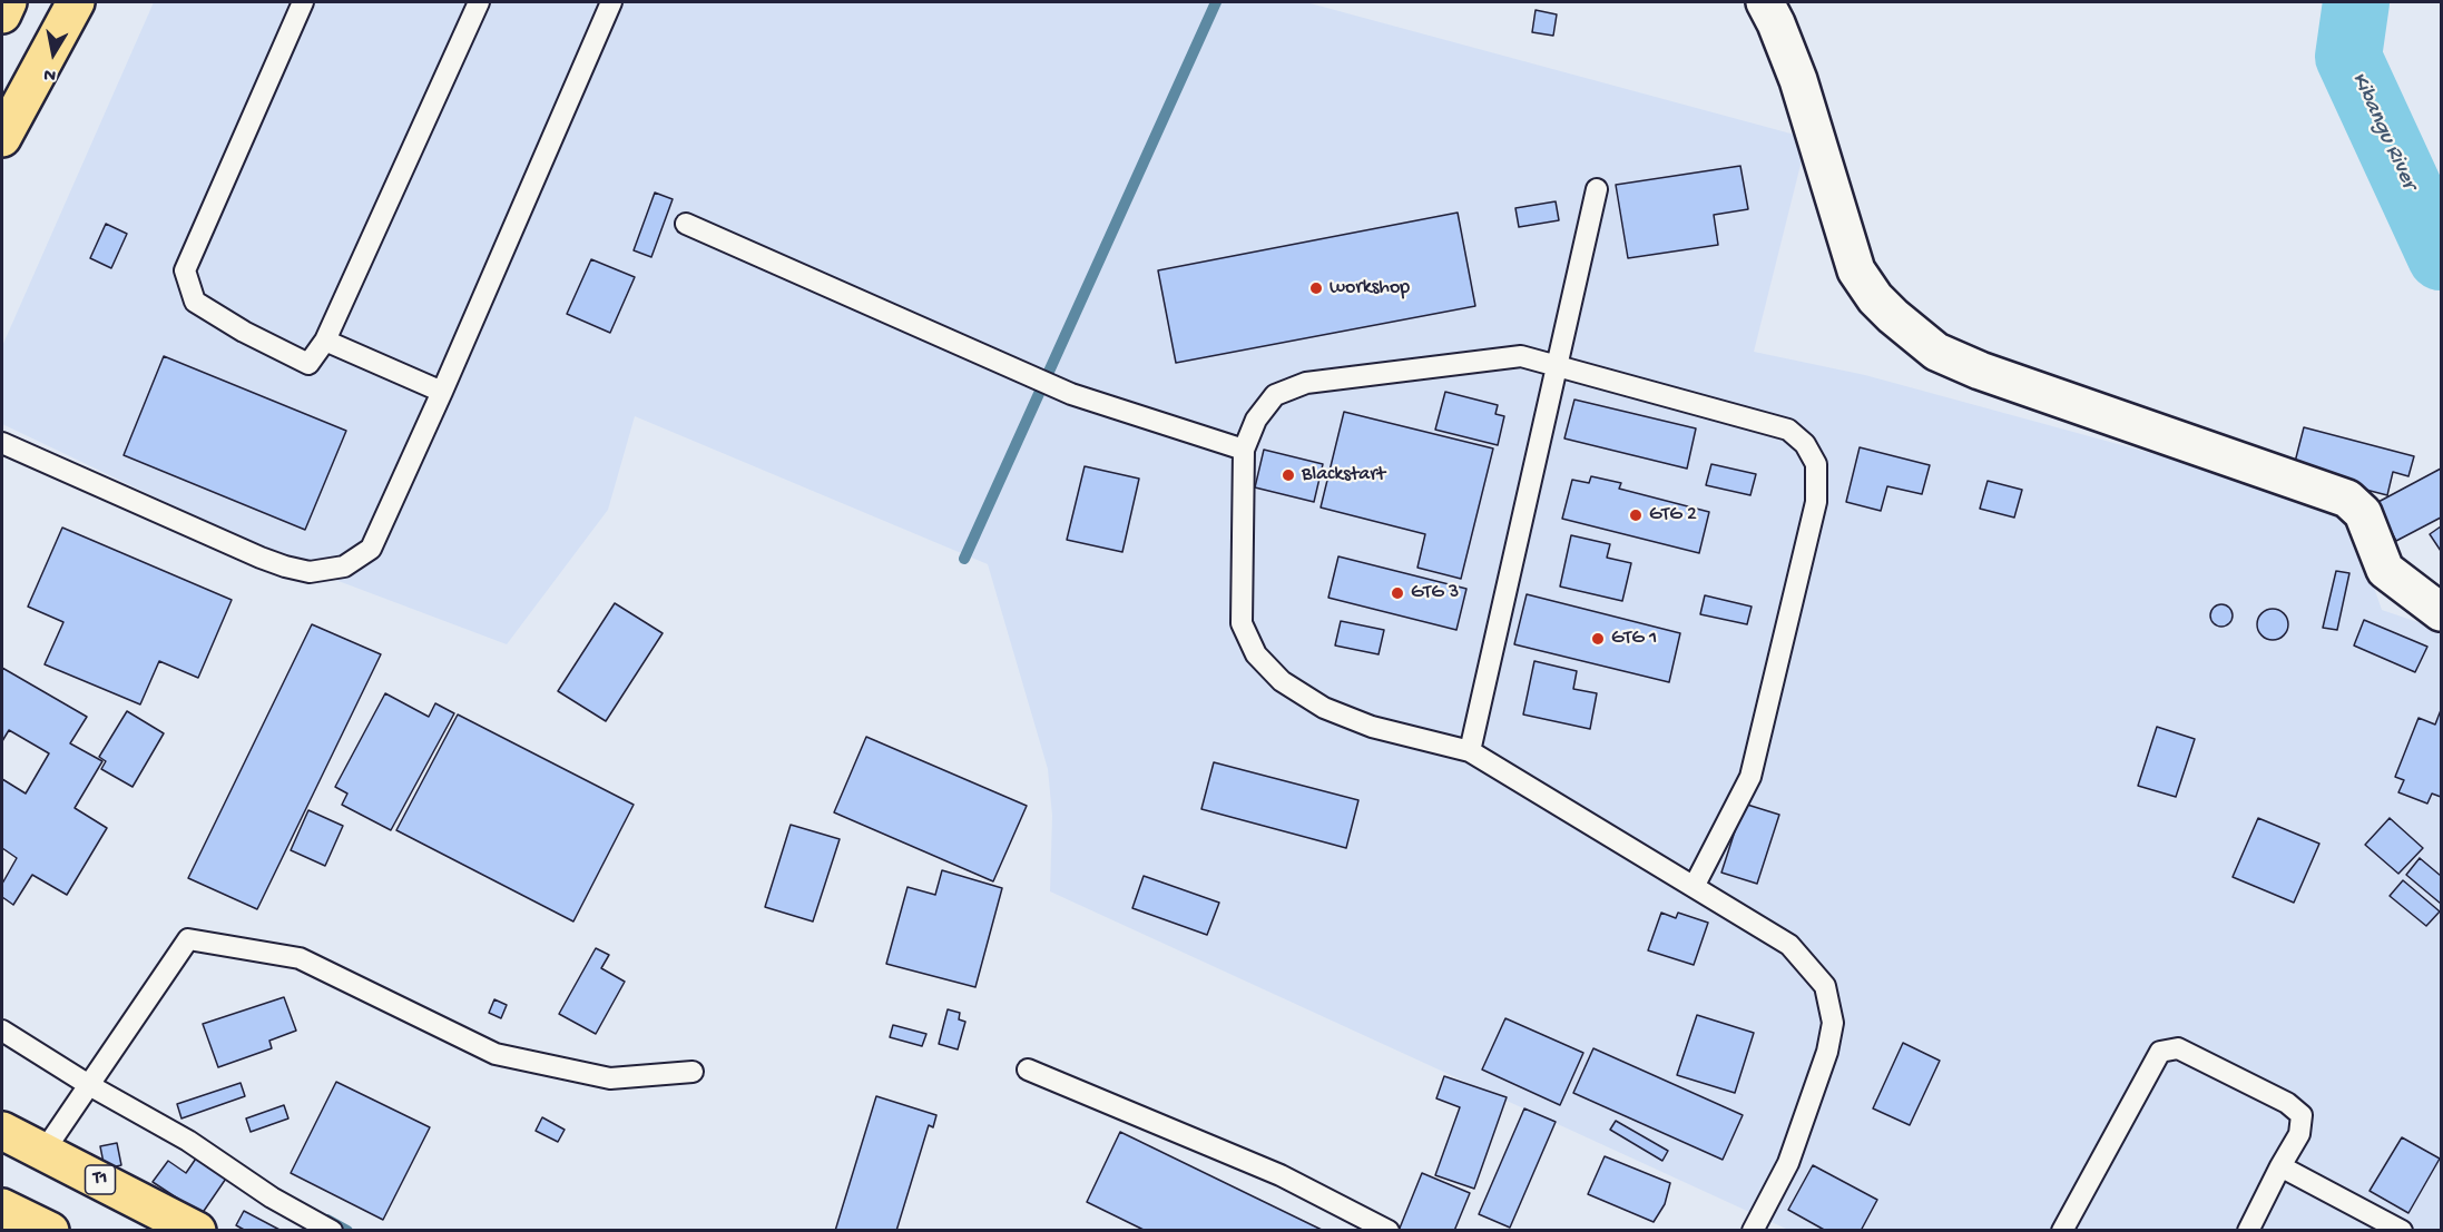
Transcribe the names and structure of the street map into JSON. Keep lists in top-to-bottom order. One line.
{"streets":{"main road":["T1"]},"water":["Kibangu River"],"places":["workshop","Blackstart","GTG 2","GTG 3","GTG 1"],"north":"bottom"}
